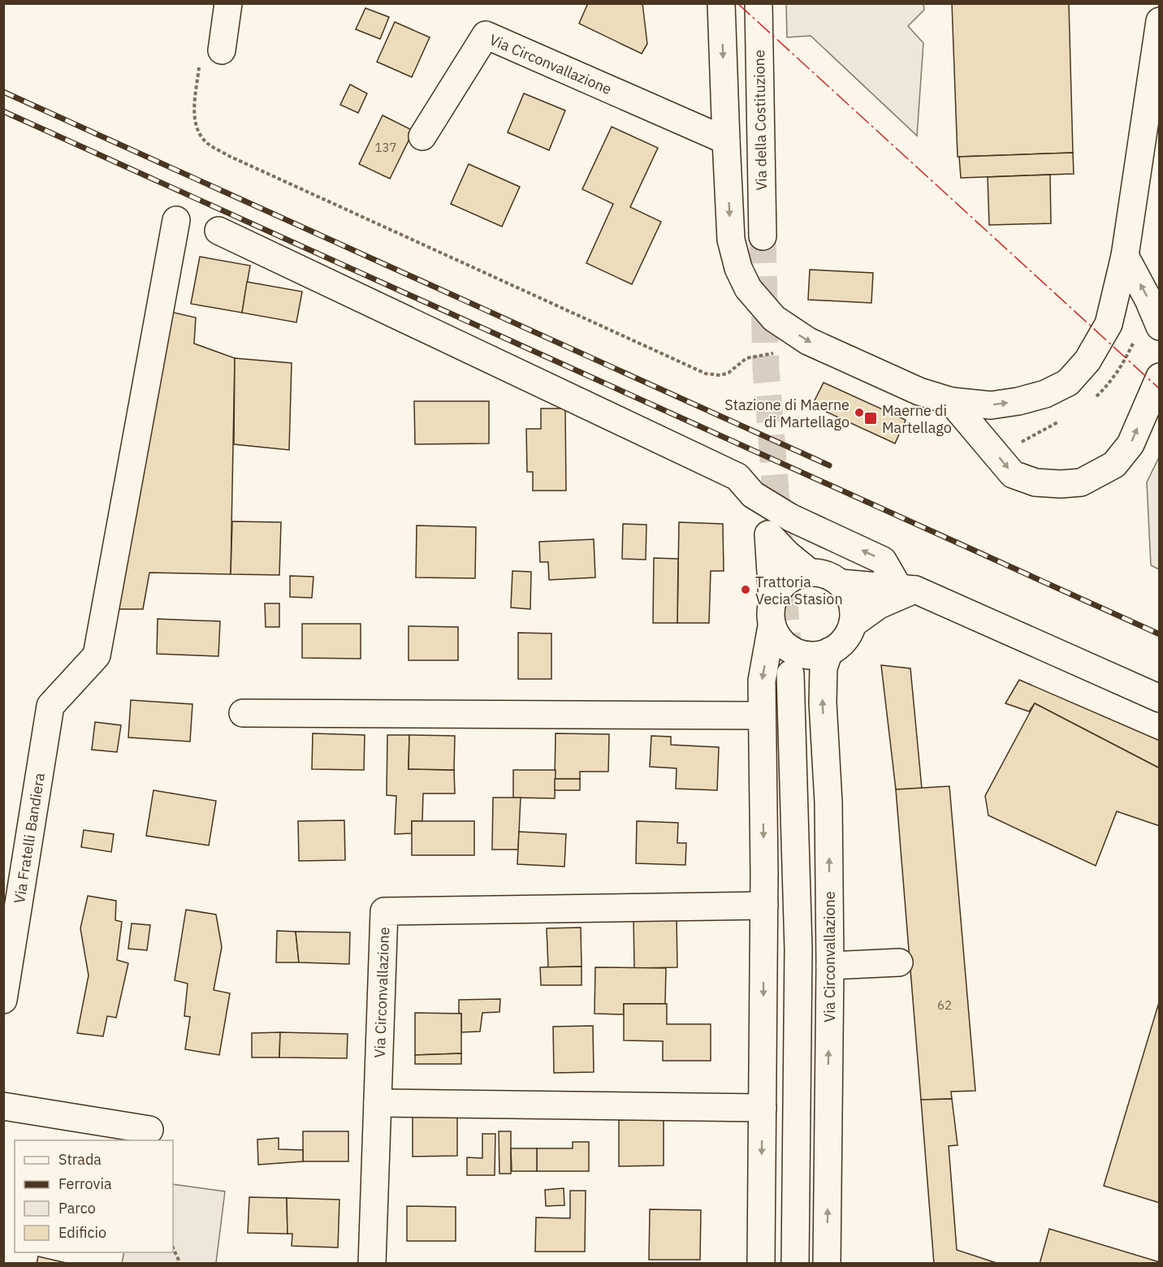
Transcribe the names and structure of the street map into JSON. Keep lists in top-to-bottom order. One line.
{"streets":{"street":["Via Circonvallazione","Via della Costituzione","Via Fratelli Bandiera"]},"places":{"other":["Stazione di Maerne di Martellago","Trattoria Vecia Stasion"],"transit":["Maerne di Martellago"]},"house_numbers":["137","62"],"legend":["Strada","Ferrovia","Parco","Edificio"]}
